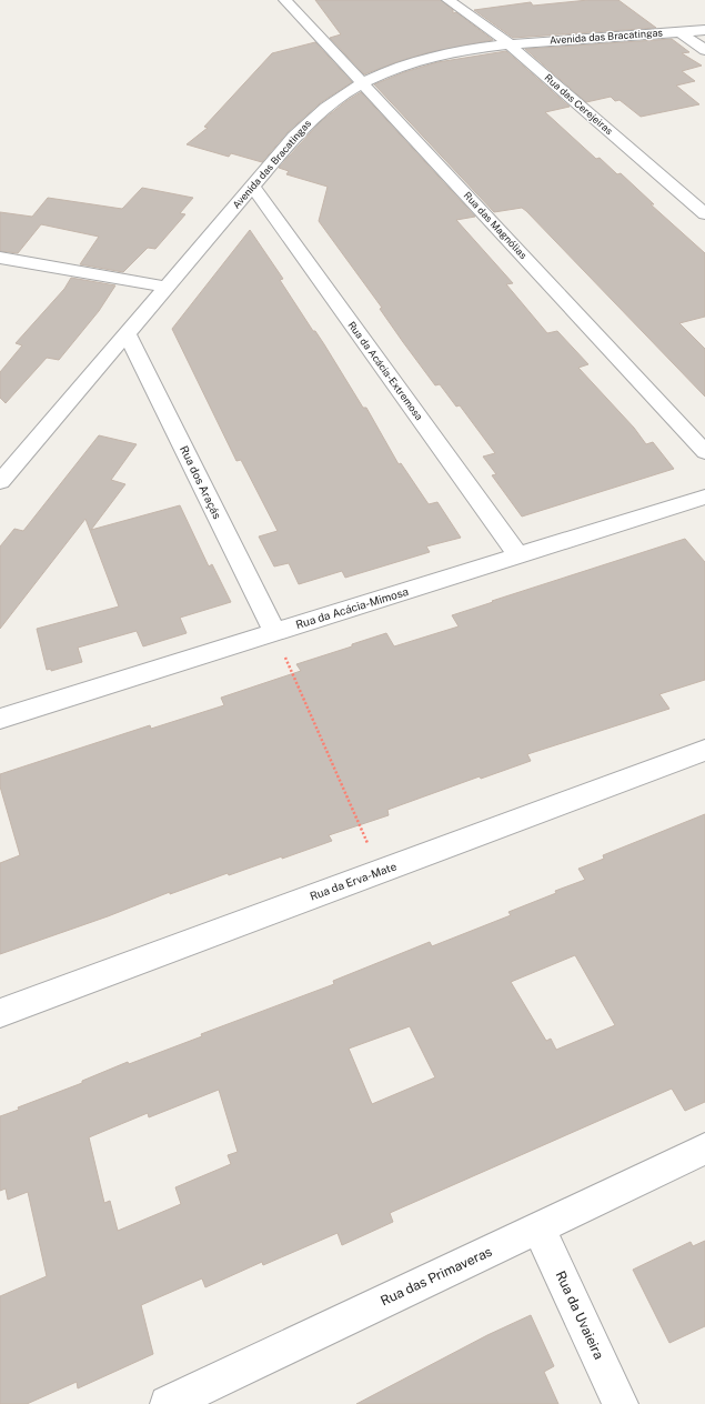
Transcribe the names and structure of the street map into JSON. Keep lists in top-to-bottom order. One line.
{"streets":{"street":["Avenida das Bracatingas","Rua das Cerejeiras","Rua das Magnólias","Rua da Acácia-Extremosa","Rua dos Araçás","Rua da Acácia-Mimosa","Rua da Erva-Mate","Rua das Primaveras","Rua da Uvaieira"]},"crossings":[["Avenida das Bracatingas","Rua das Cerejeiras"],["Avenida das Bracatingas","Rua das Magnólias"],["Avenida das Bracatingas","Rua da Acácia-Extremosa"],["Avenida das Bracatingas","Rua dos Araçás"],["Rua da Acácia-Extremosa","Rua da Acácia-Mimosa"],["Rua dos Araçás","Rua da Acácia-Mimosa"],["Rua das Primaveras","Rua da Uvaieira"]]}
